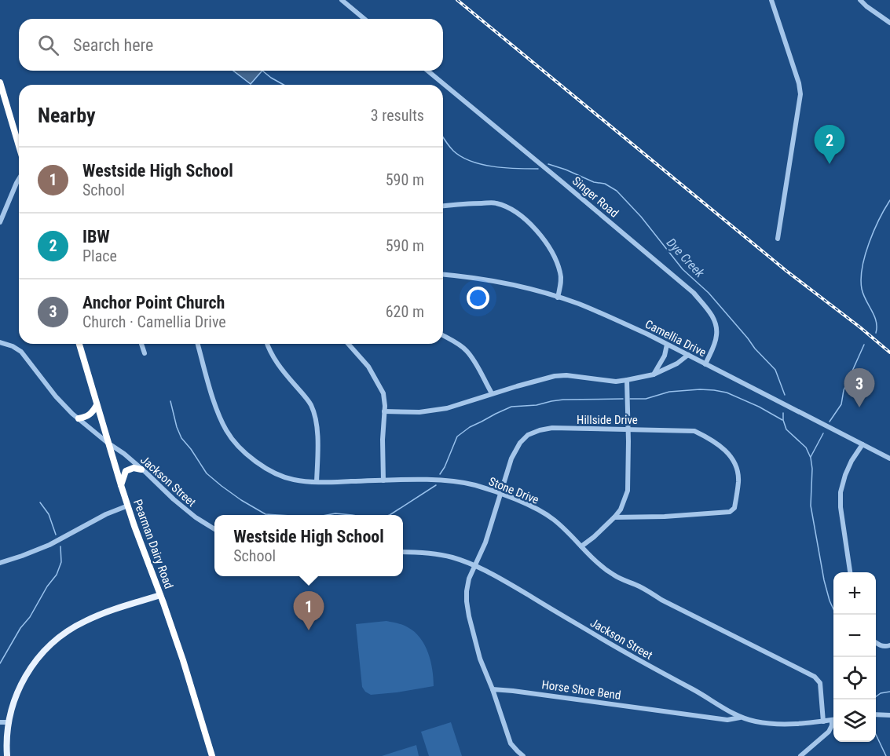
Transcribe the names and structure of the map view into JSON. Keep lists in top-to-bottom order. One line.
{"streets":{"highway":["Pearman Dairy Road"],"street":["Singer Road","Camellia Drive","Hillside Drive","Jackson Street","Stone Drive","Horse Shoe Bend"]},"crossings":[["Singer Road","Camellia Drive"],["Hillside Drive","Jackson Street"],["Hillside Drive","Stone Drive"],["Hillside Drive","Horse Shoe Bend"],["Jackson Street","Stone Drive"],["Jackson Street","Pearman Dairy Road"],["Jackson Street","Horse Shoe Bend"]],"water":["Dye Creek"],"page":{"search":"Search here","heading":["Nearby","3 results"],"pins":["2","3","1"],"list":[{"mark":"1","name":"Westside High School","note":"School","value":"590 m"},{"mark":"2","name":"IBW","note":"Place","value":"590 m"},{"mark":"3","name":"Anchor Point Church","note":"Church · Camellia Drive","value":"620 m"}],"popup":["Westside High School","School"],"map_buttons":["+","−"]}}
